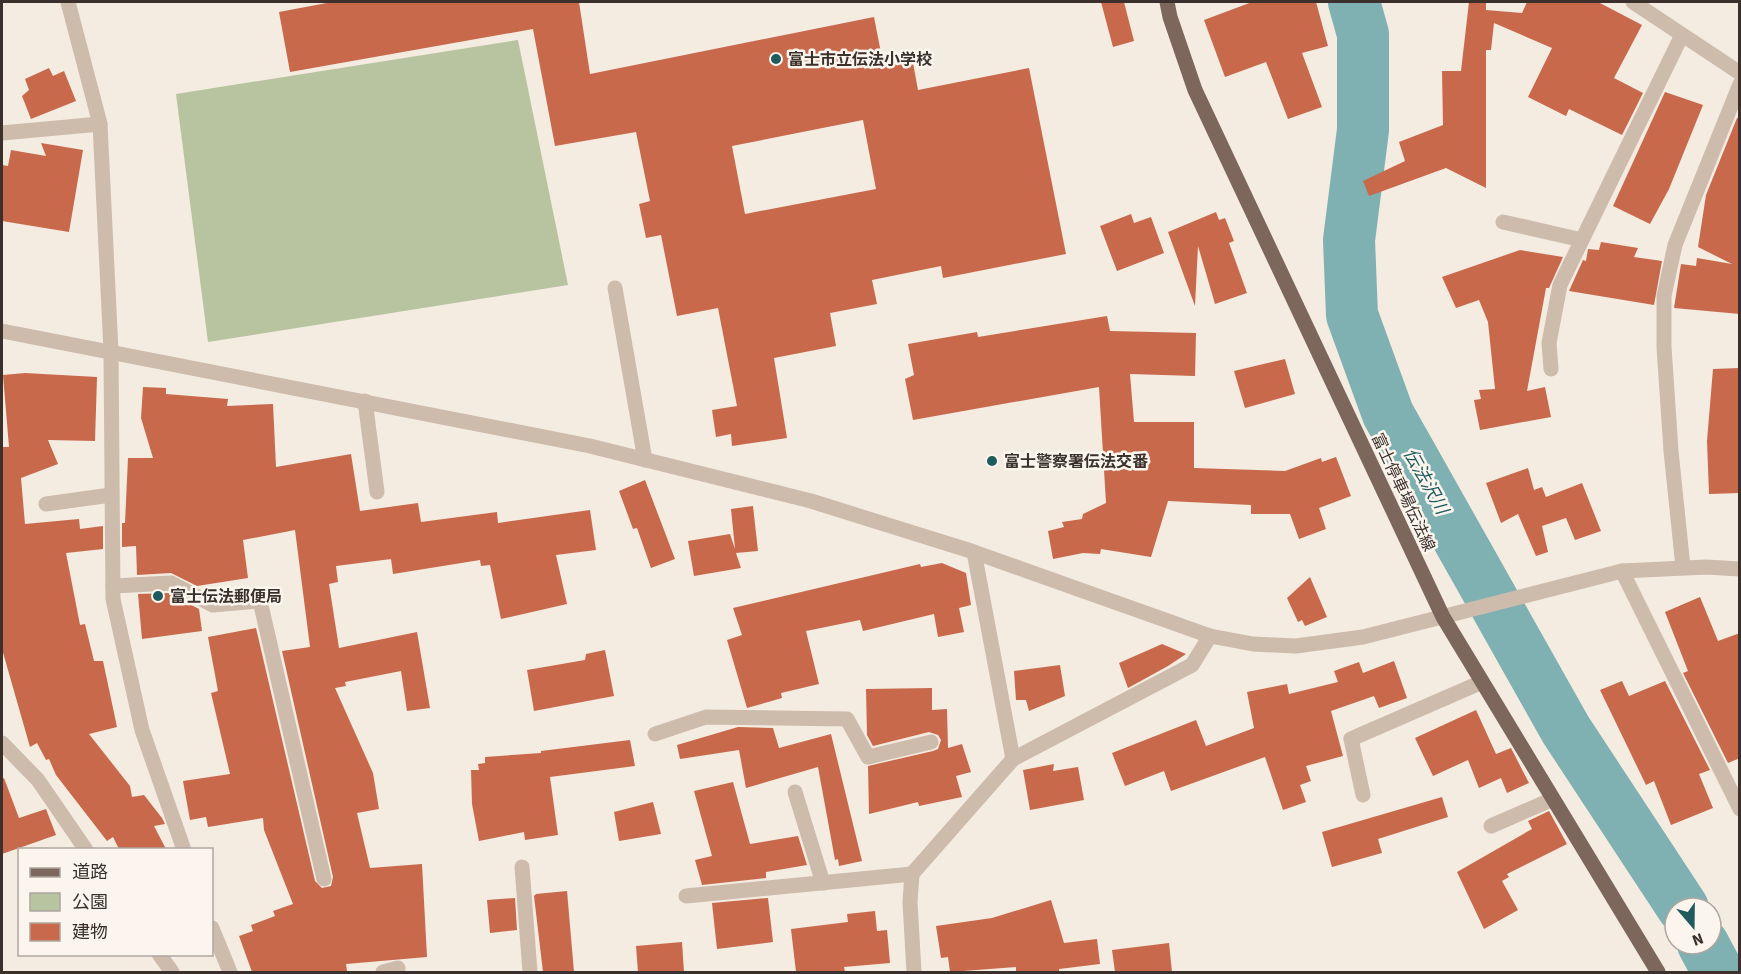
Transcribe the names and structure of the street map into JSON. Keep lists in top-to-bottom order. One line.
{"streets":{"main road":["富士停車場伝法線"]},"water":["伝法沢川"],"places":["富士市立伝法小学校","富士警察署伝法交番","富士伝法郵便局"],"legend":["道路","公園","建物"],"north":"bottom"}
